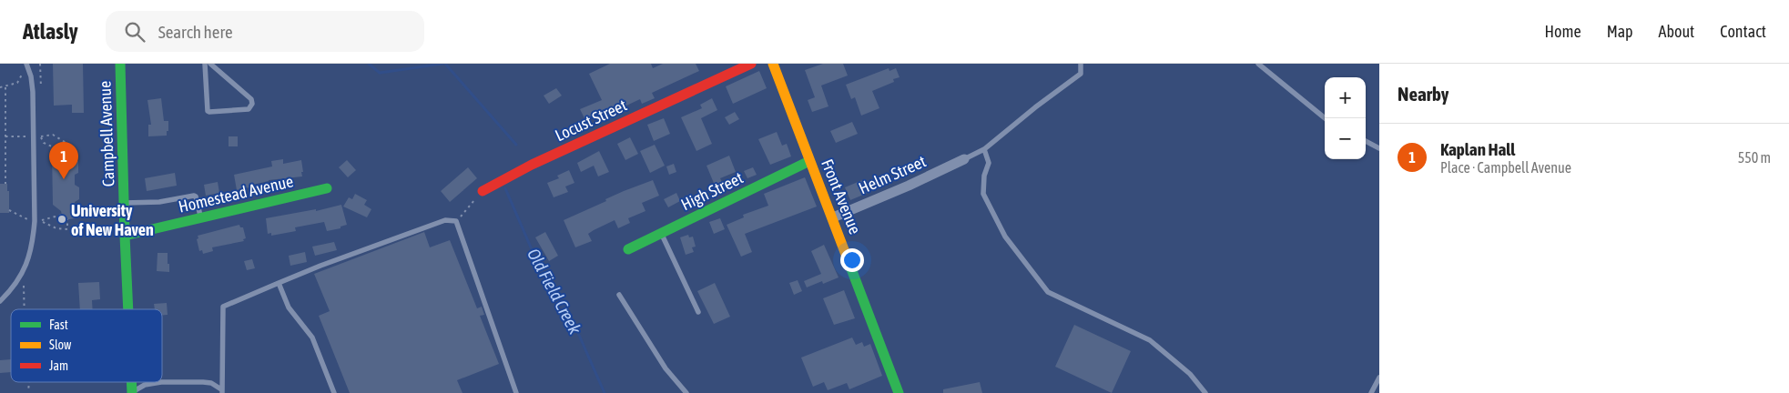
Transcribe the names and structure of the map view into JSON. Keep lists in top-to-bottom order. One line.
{"streets":{"street":["Locust Street","Campbell Avenue","Helm Street","High Street","Homestead Avenue","Front Avenue"]},"crossings":[["Campbell Avenue","Homestead Avenue"],["Helm Street","Front Avenue"],["High Street","Front Avenue"]],"water":["Old Field Creek"],"places":["University of New Haven"],"legend":["Fast","Slow","Jam"],"page":{"header":"Atlasly","search":"Search here","nav":["Home","Map","About","Contact"],"heading":"Nearby","map_buttons":["+","−"],"list":[{"mark":"1","name":"Kaplan Hall","note":"Place · Campbell Avenue","value":"550 m"}],"pins":"1"}}
